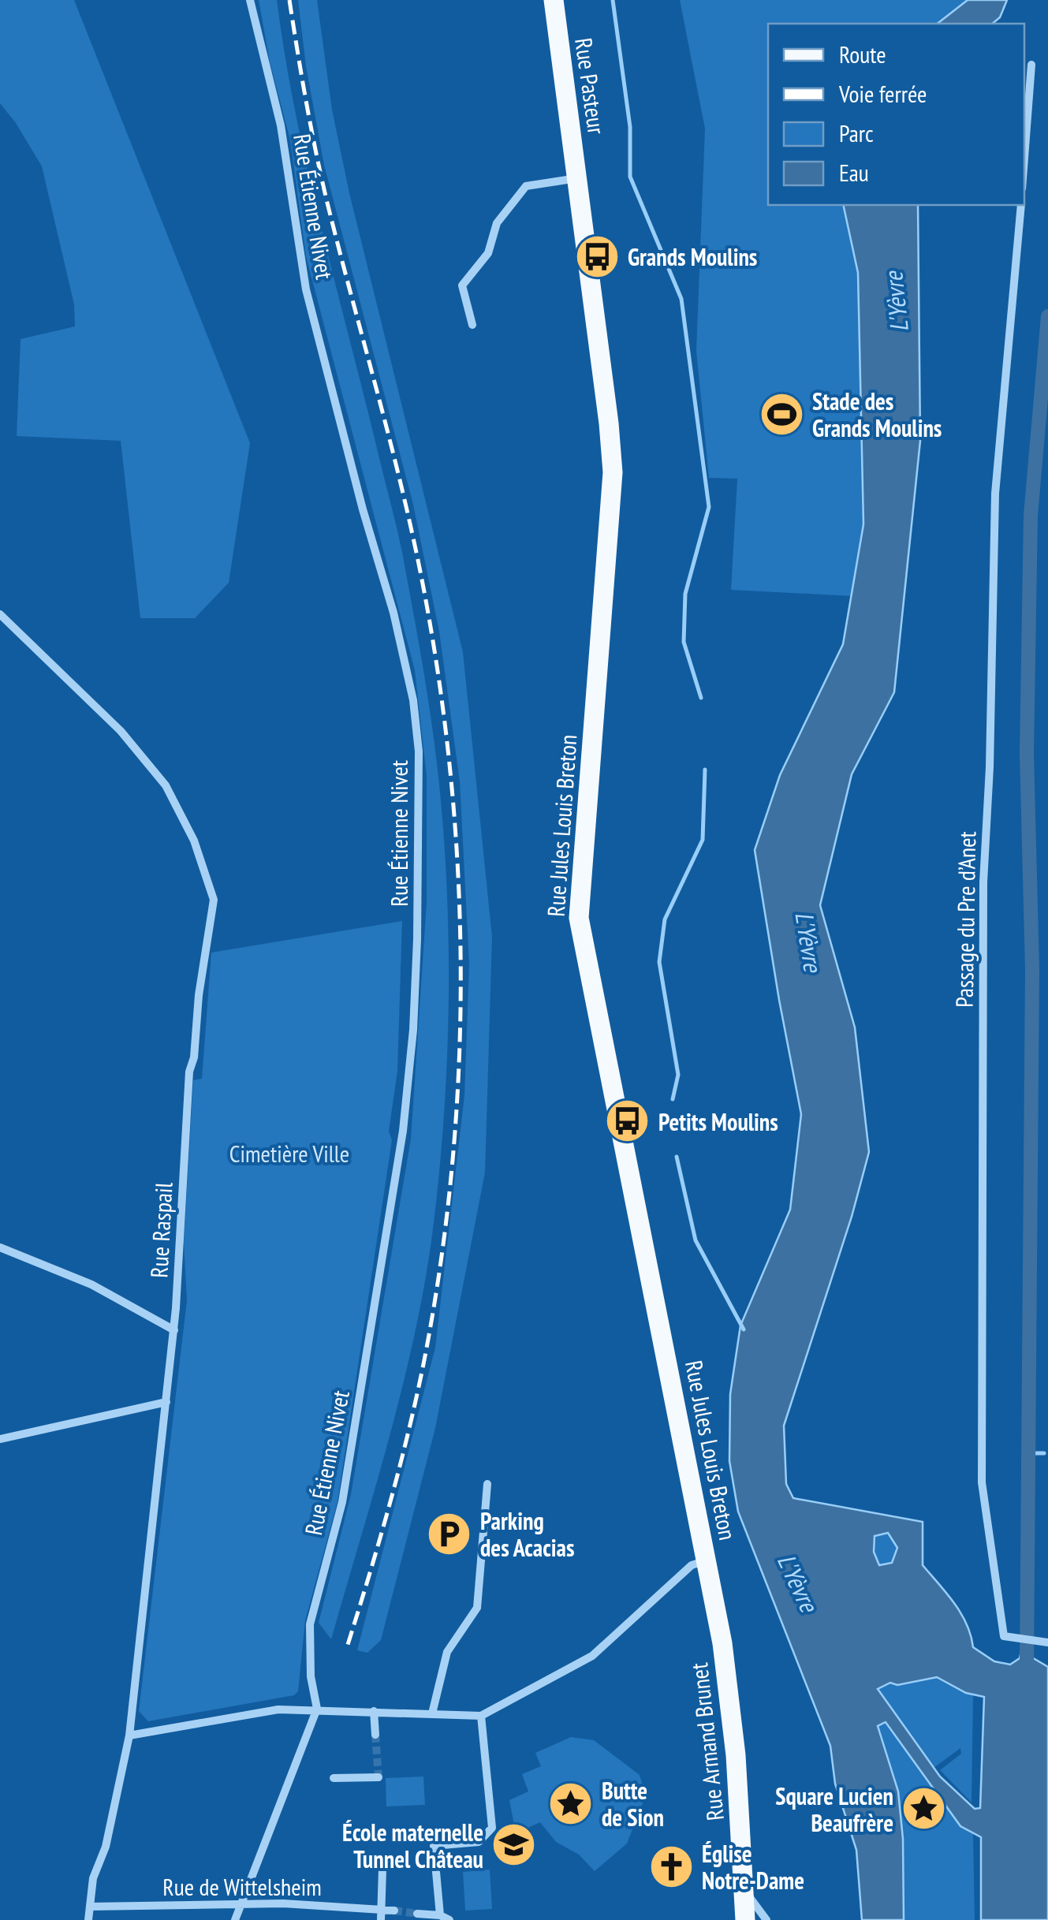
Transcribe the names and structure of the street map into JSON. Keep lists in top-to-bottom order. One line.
{"streets":{"main road":["Rue Pasteur","Rue Jules Louis Breton","Rue Armand Brunet"],"street":["Rue Étienne Nivet","Passage du Pre d’Anet","Rue Raspail","Rue de Wittelsheim"]},"crossings":[["Rue Pasteur","Rue Jules Louis Breton"],["Rue Jules Louis Breton","Rue Armand Brunet"],["Rue Raspail","Rue de Wittelsheim"]],"water":["L'Yèvre"],"parks":["Cimetière Ville"],"places":{"bus stop":["Grands Moulins","Petits Moulins"],"sports":["Stade des Grands Moulins"],"parking":["Parking des Acacias"],"place":["Butte de Sion","Square Lucien Beaufrère"],"school or university":["École maternelle Tunnel Château"],"church":["Église Notre-Dame"]},"legend":["Route","Voie ferrée","Parc","Eau"]}
